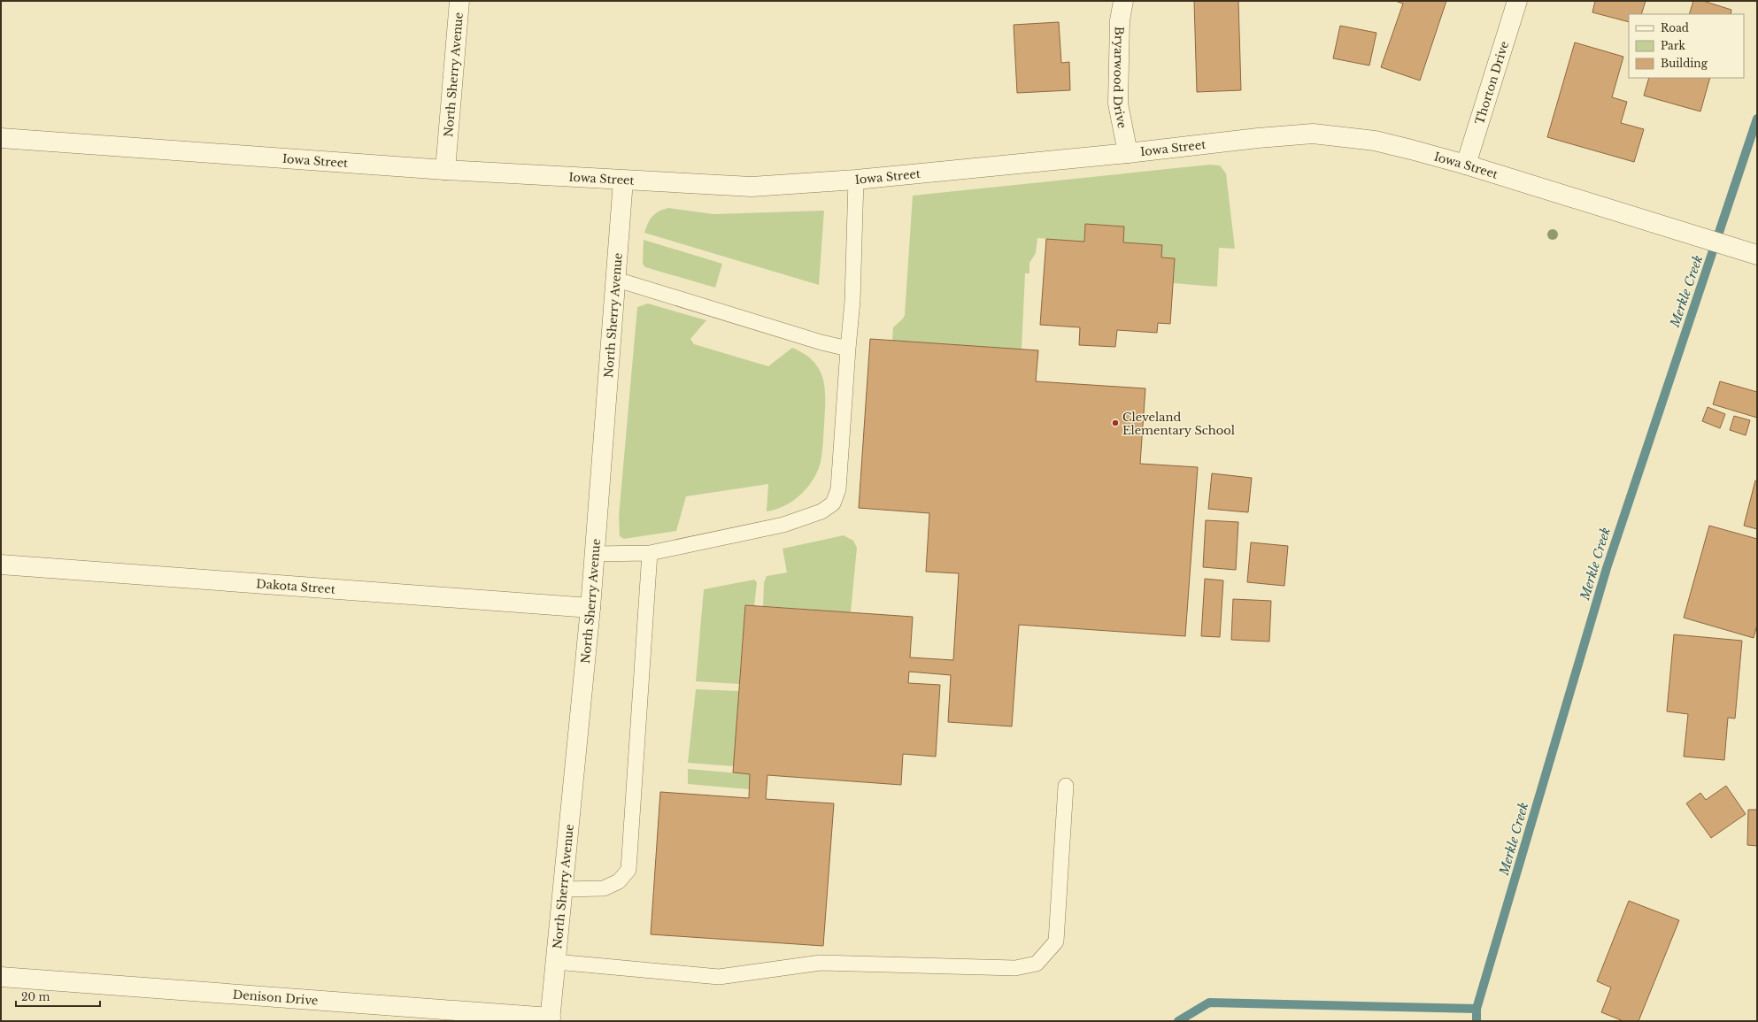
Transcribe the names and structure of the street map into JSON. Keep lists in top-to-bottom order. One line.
{"streets":{"street":["North Sherry Avenue","Bryarwood Drive","Thorton Drive","Iowa Street","Dakota Street","Denison Drive"]},"crossings":[["North Sherry Avenue","Iowa Street"],["North Sherry Avenue","Dakota Street"],["North Sherry Avenue","Denison Drive"],["Bryarwood Drive","Iowa Street"],["Thorton Drive","Iowa Street"]],"water":["Merkle Creek"],"places":["Cleveland Elementary School"],"legend":["Road","Park","Building"],"scale_bar":"20 m"}
